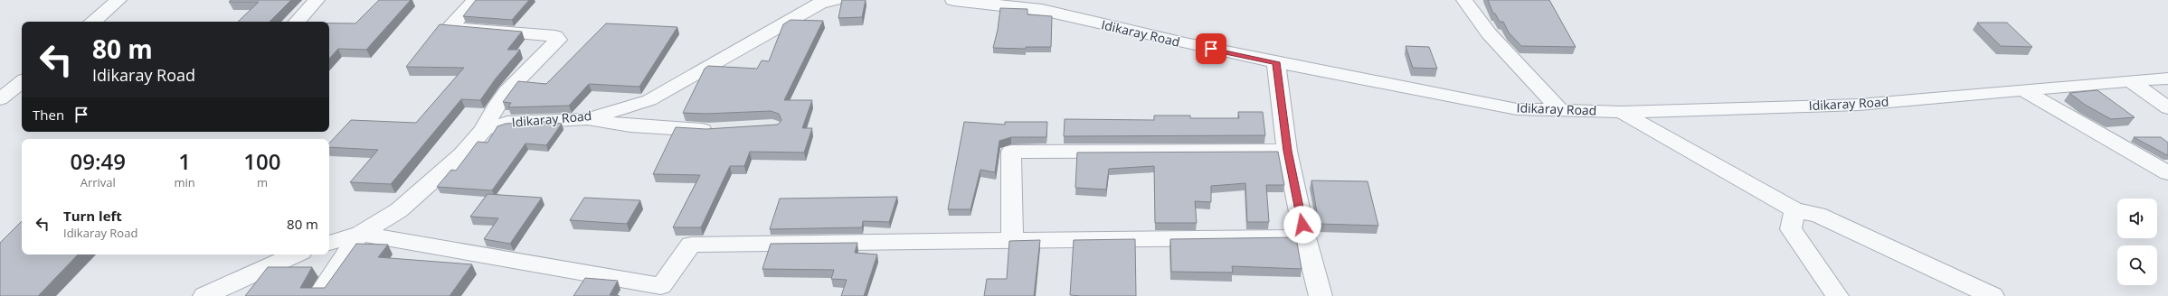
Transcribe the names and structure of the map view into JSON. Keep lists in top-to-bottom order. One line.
{"streets":{"street":["Idikaray Road"]},"page":{"turn":["80 m","Idikaray Road"],"then":"Then","eta":["09:49","Arrival","1","min","100","m"],"list":[{"name":"Turn left","note":"Idikaray Road","value":"80 m"}]}}
